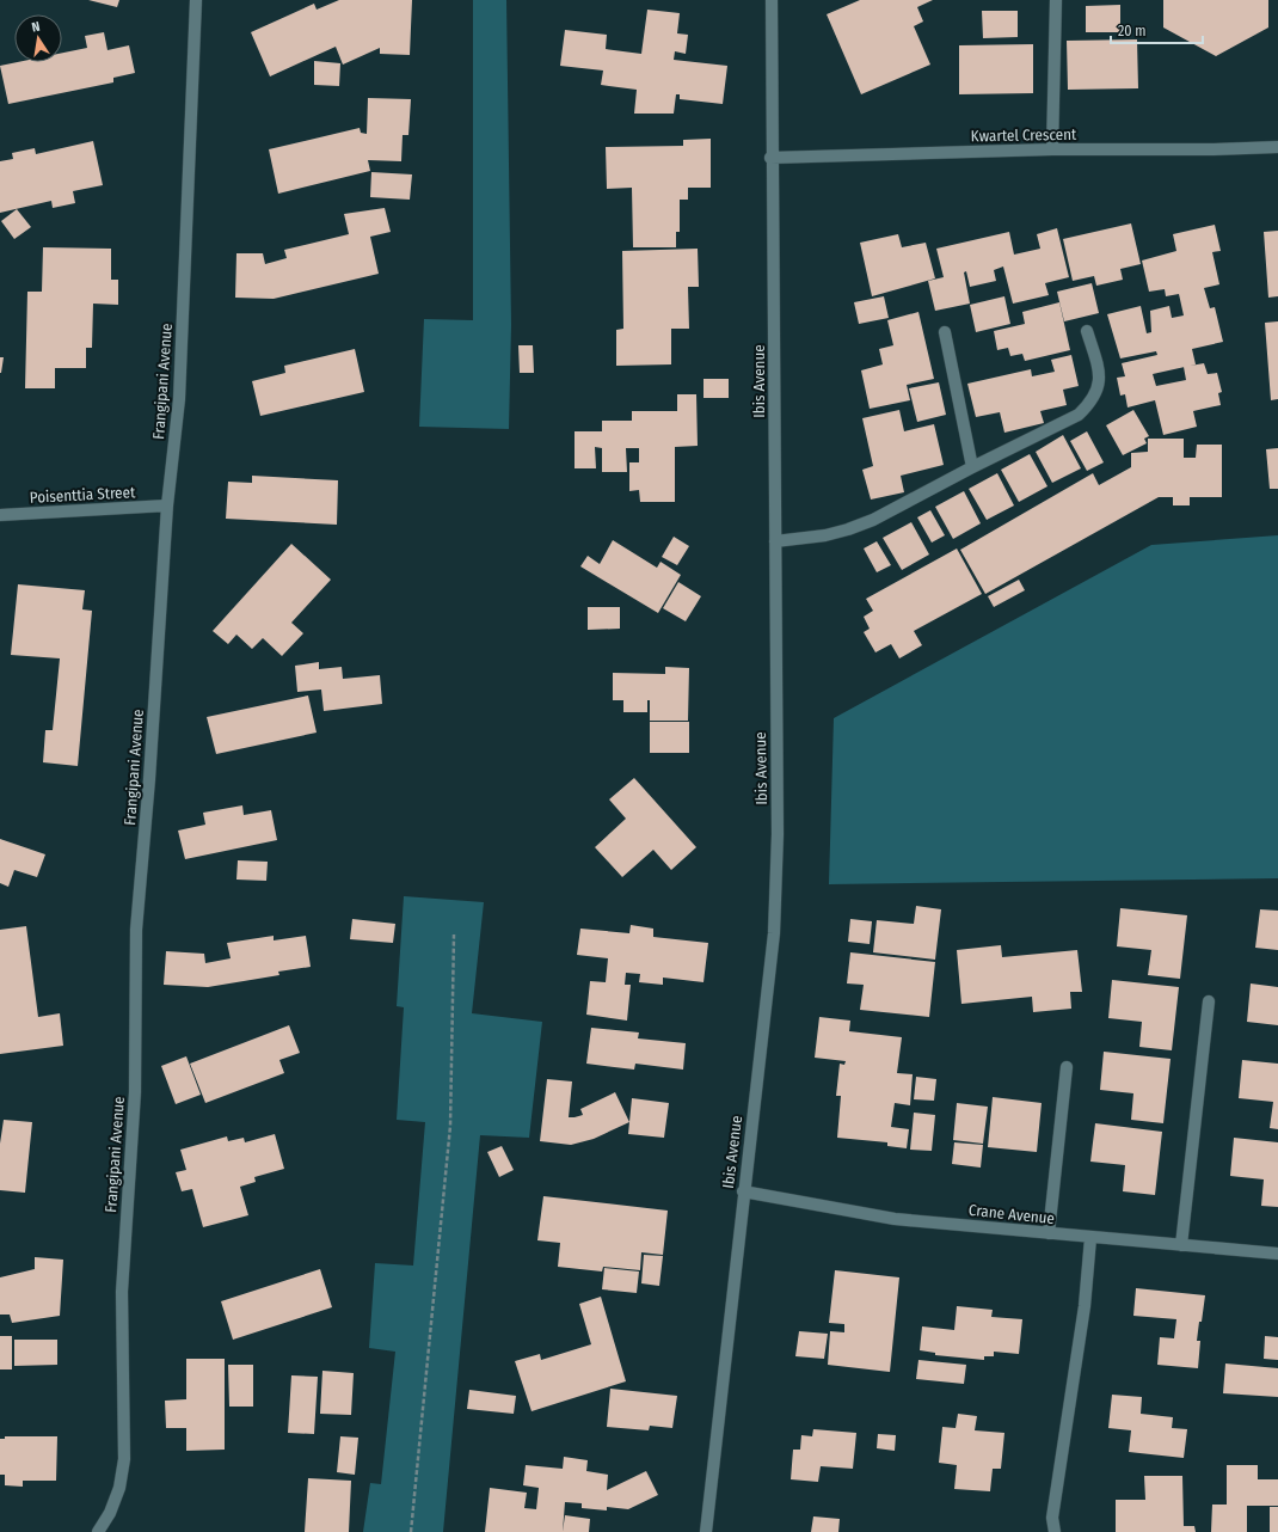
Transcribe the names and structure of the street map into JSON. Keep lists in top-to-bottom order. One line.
{"streets":{"street":["Kwartel Crescent","Frangipani Avenue","Ibis Avenue","Poisenttia Street","Crane Avenue"]},"crossings":[["Kwartel Crescent","Ibis Avenue"],["Frangipani Avenue","Poisenttia Street"],["Ibis Avenue","Crane Avenue"]],"scale_bar":"20 m","north":"top"}
